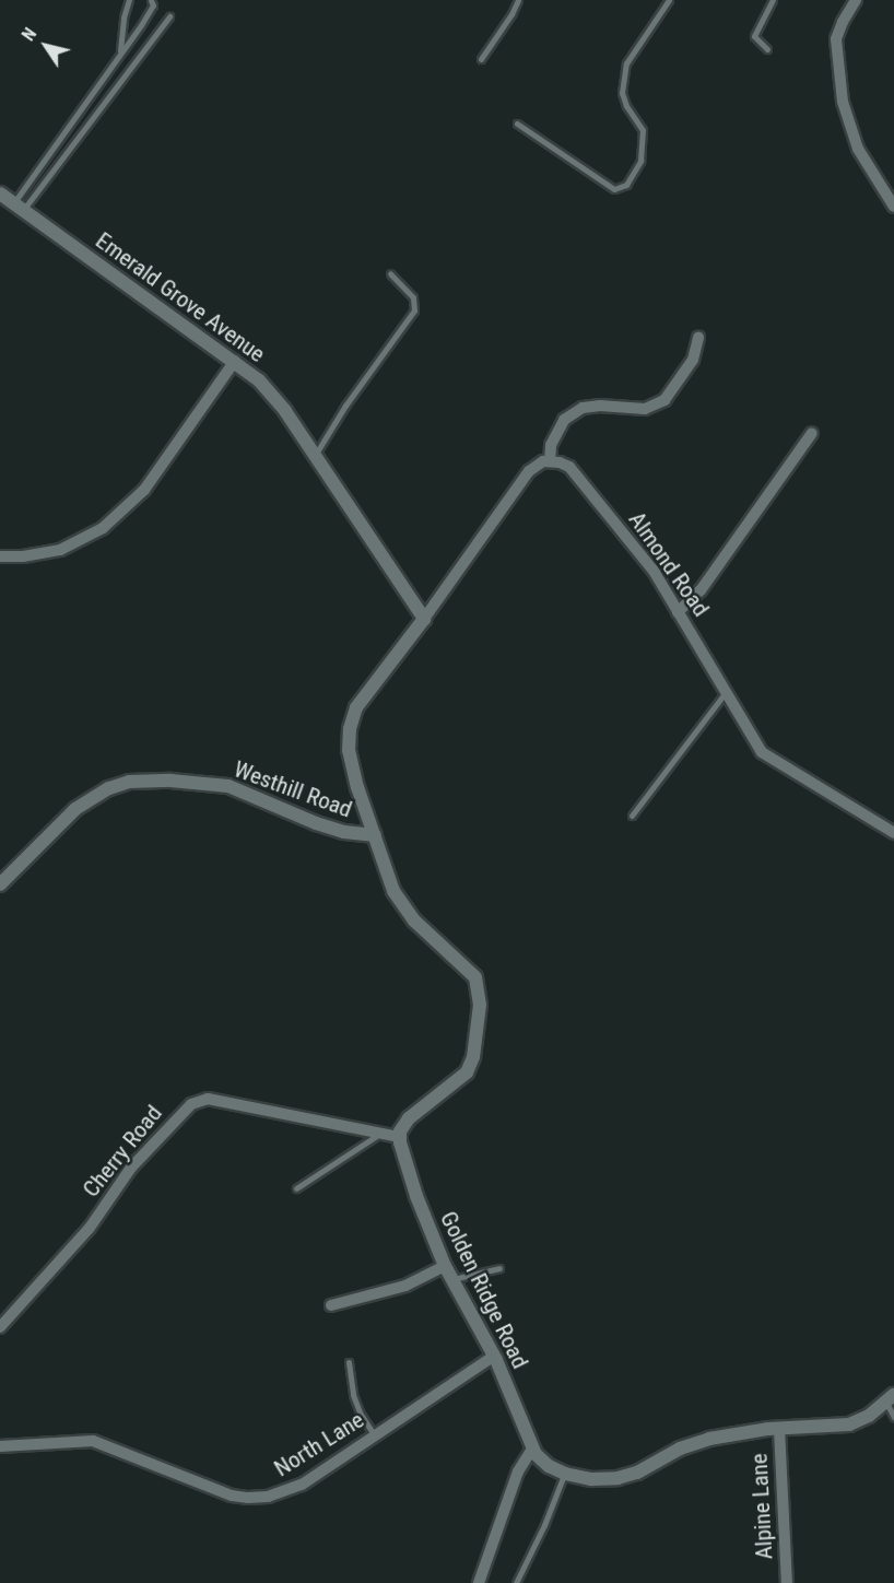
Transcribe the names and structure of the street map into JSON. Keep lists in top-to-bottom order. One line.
{"streets":{"street":["Emerald Grove Avenue","Almond Road","Westhill Road","Cherry Road","Golden Ridge Road","North Lane","Alpine Lane"]},"crossings":[["Cherry Road","Golden Ridge Road"],["Golden Ridge Road","North Lane"],["Golden Ridge Road","Alpine Lane"]],"north":"top left"}
